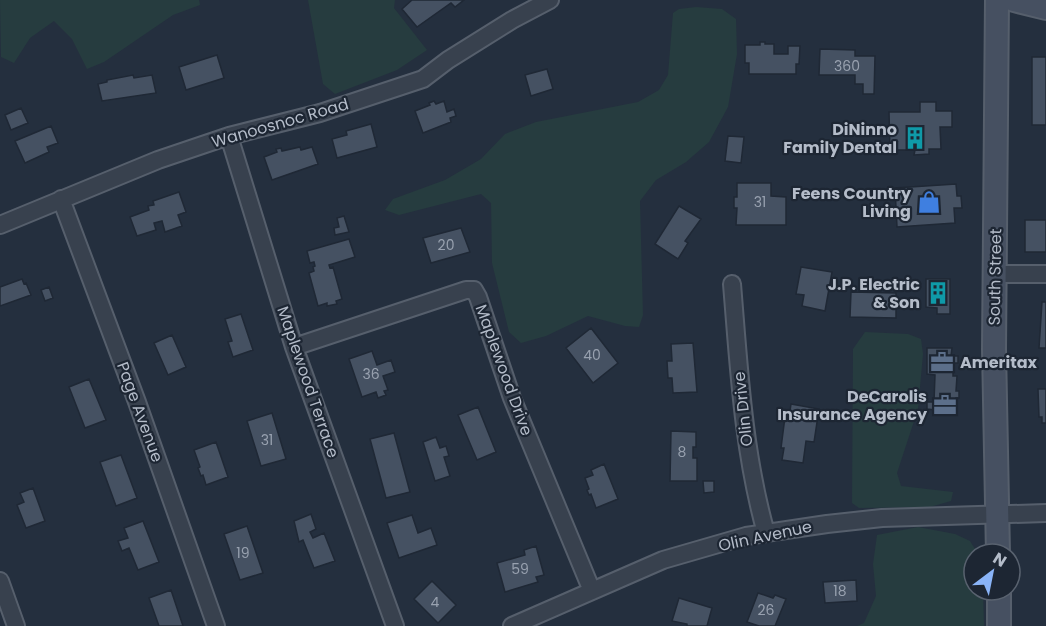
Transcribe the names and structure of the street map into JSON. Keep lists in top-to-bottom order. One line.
{"streets":{"main road":["South Street"],"street":["Wanoosnoc Road","Maplewood Drive","Maplewood Terrace","Olin Drive","Page Avenue","Olin Avenue"]},"crossings":[["Wanoosnoc Road","Maplewood Terrace"],["Wanoosnoc Road","Page Avenue"],["South Street","Olin Avenue"],["Maplewood Drive","Maplewood Terrace"],["Maplewood Drive","Olin Avenue"],["Olin Drive","Olin Avenue"]],"places":{"building":["DiNinno Family Dental","J.P. Electric & Son"],"shop":["Feens Country Living"],"office":["Ameritax","DeCarolis Insurance Agency"]},"house_numbers":["360","31","20","40","36","31","8","19","59","18","4","26"],"north":"top right"}
